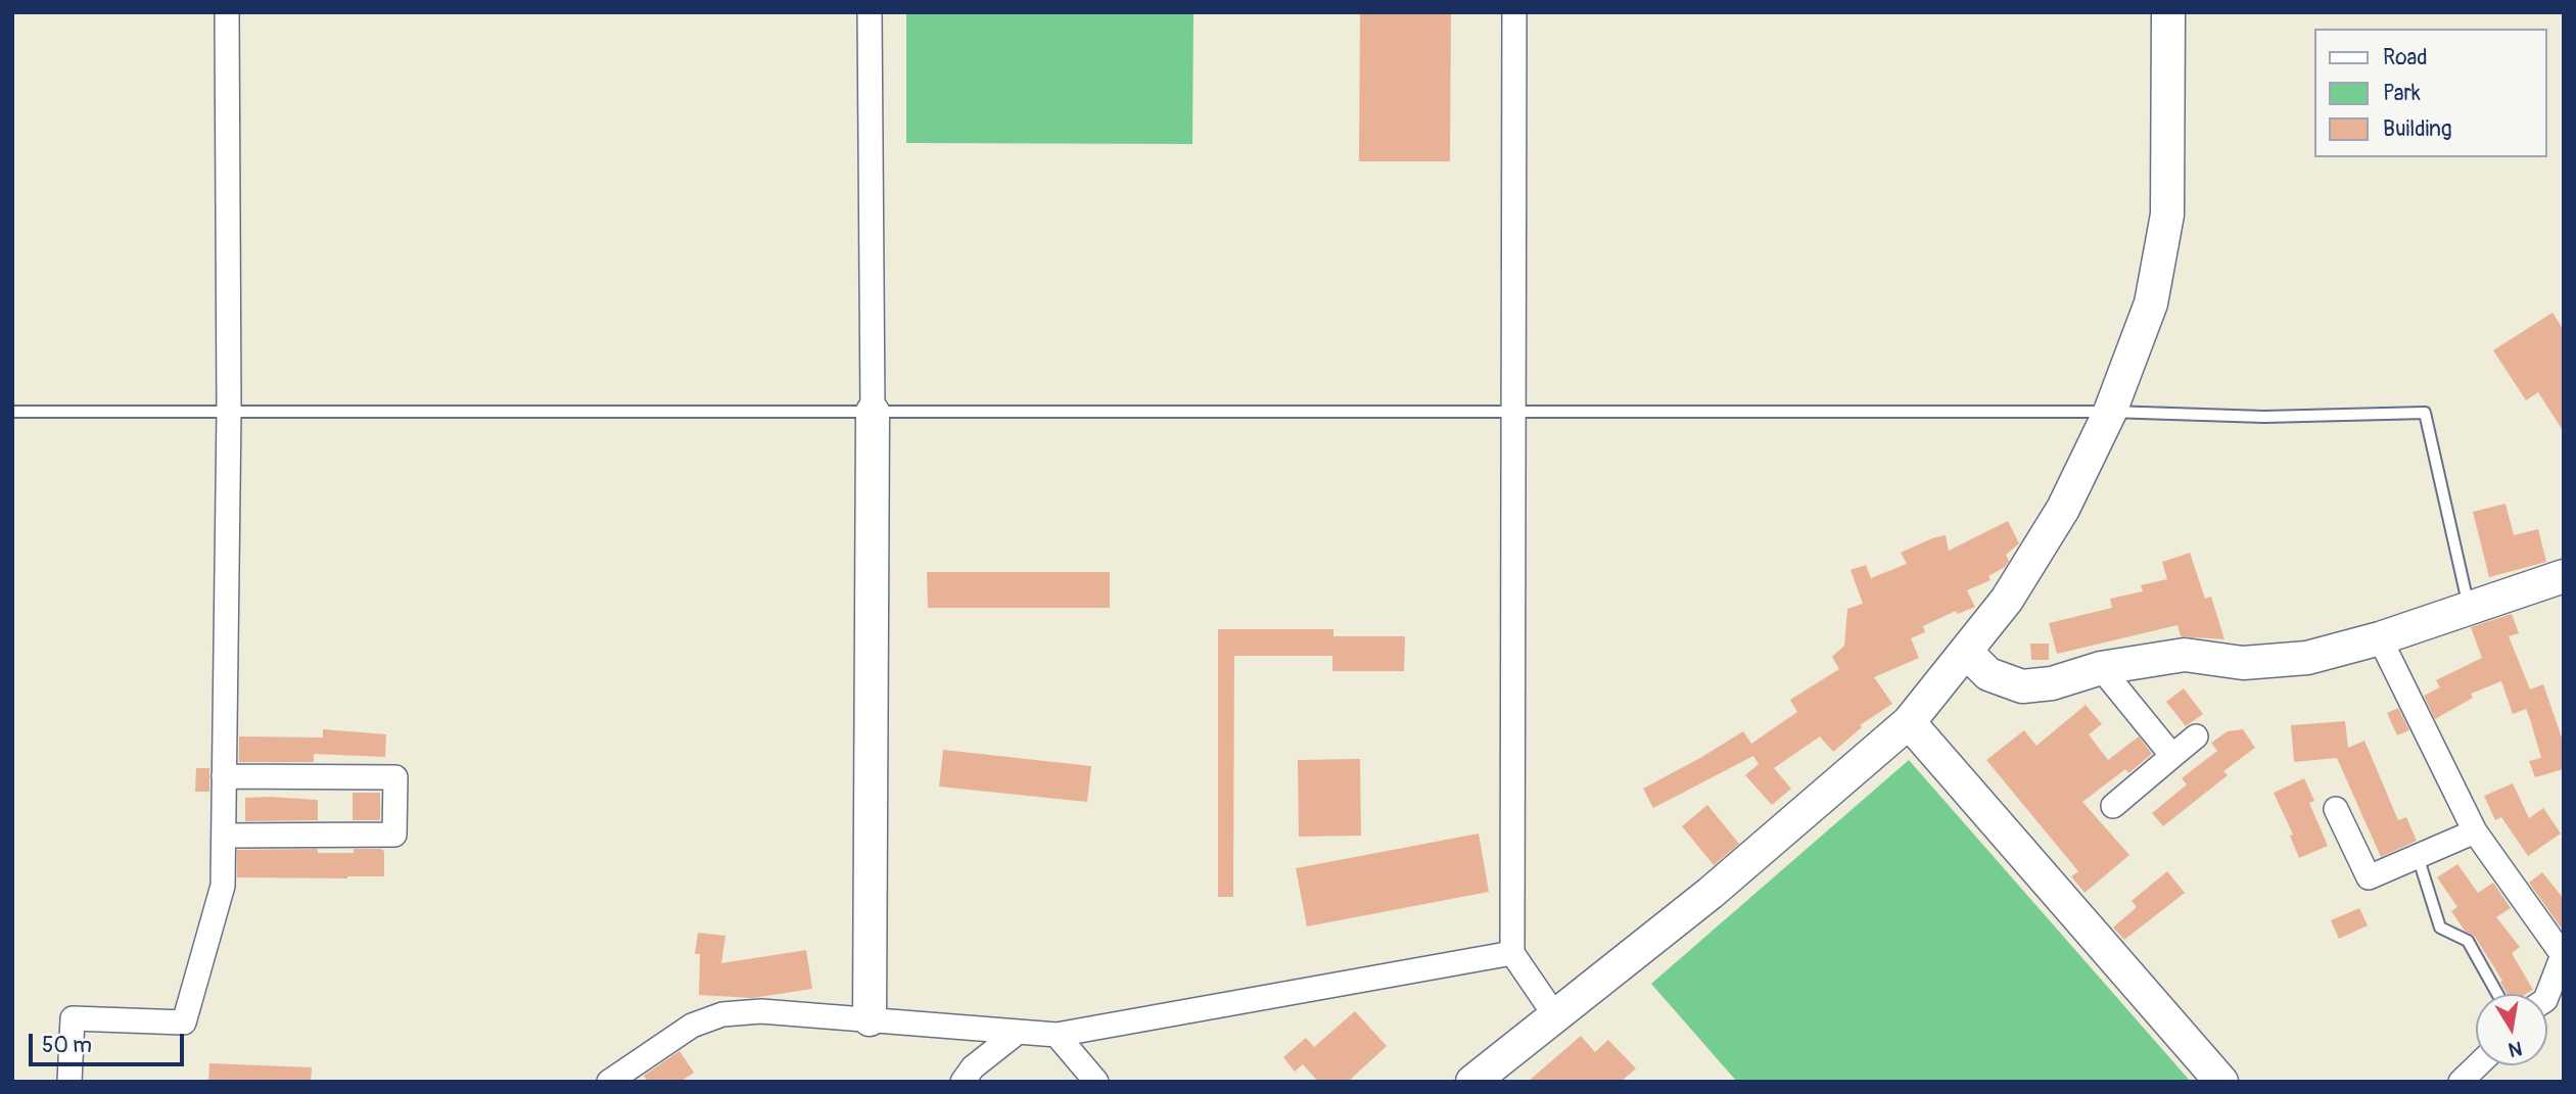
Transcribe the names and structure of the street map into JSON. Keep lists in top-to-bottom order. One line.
{"legend":["Road","Park","Building"],"scale_bar":"50 m","north":"bottom"}
